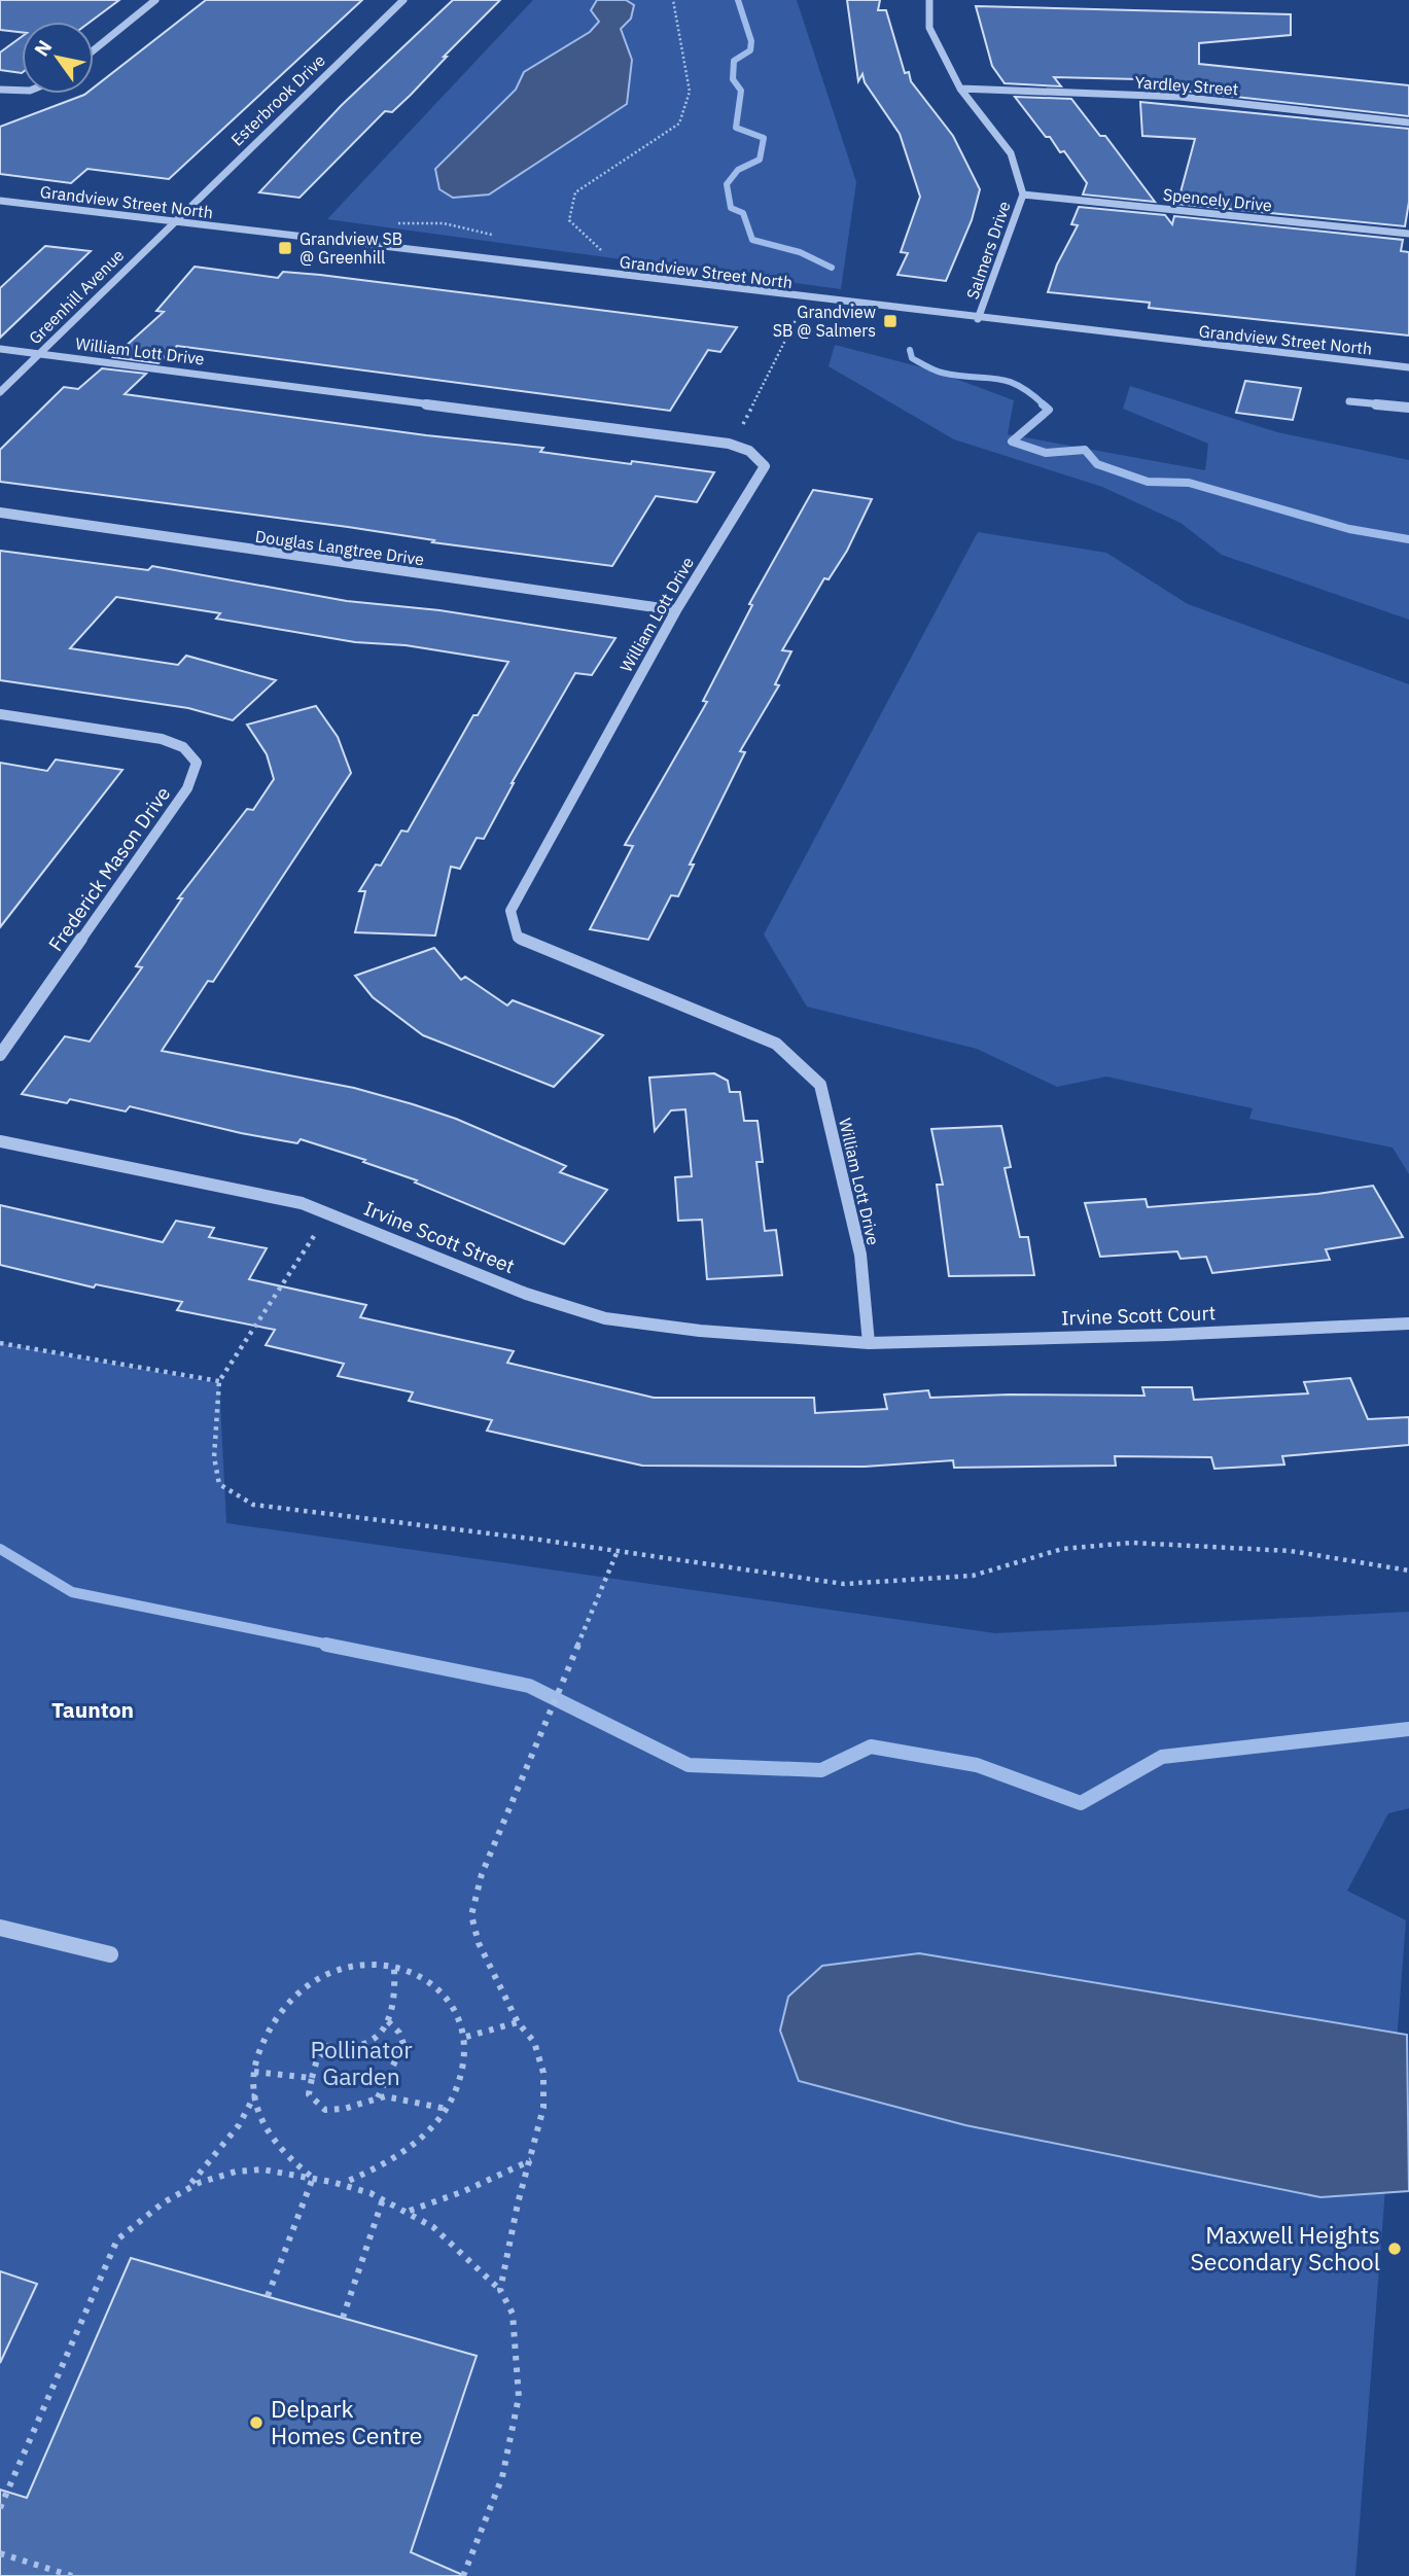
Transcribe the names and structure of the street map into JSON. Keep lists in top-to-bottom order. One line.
{"streets":{"street":["Yardley Street","Esterbrook Drive","Spencely Drive","Grandview Street North","Salmers Drive","Greenhill Avenue","William Lott Drive","Douglas Langtree Drive","Frederick Mason Drive","Irvine Scott Street","Irvine Scott Court"]},"crossings":[["Yardley Street","Salmers Drive"],["Esterbrook Drive","Grandview Street North"],["Esterbrook Drive","Greenhill Avenue"],["Spencely Drive","Salmers Drive"],["Grandview Street North","Salmers Drive"],["Grandview Street North","Greenhill Avenue"],["Greenhill Avenue","William Lott Drive"],["William Lott Drive","Douglas Langtree Drive"],["William Lott Drive","Irvine Scott Street"],["William Lott Drive","Irvine Scott Court"],["Irvine Scott Street","Irvine Scott Court"]],"districts":["Taunton"],"parks":["Pollinator Garden"],"places":{"transit":["Grandview SB @ Greenhill","Grandview SB @ Salmers"],"other":["Maxwell Heights Secondary School","Delpark Homes Centre"]},"north":"top left"}
